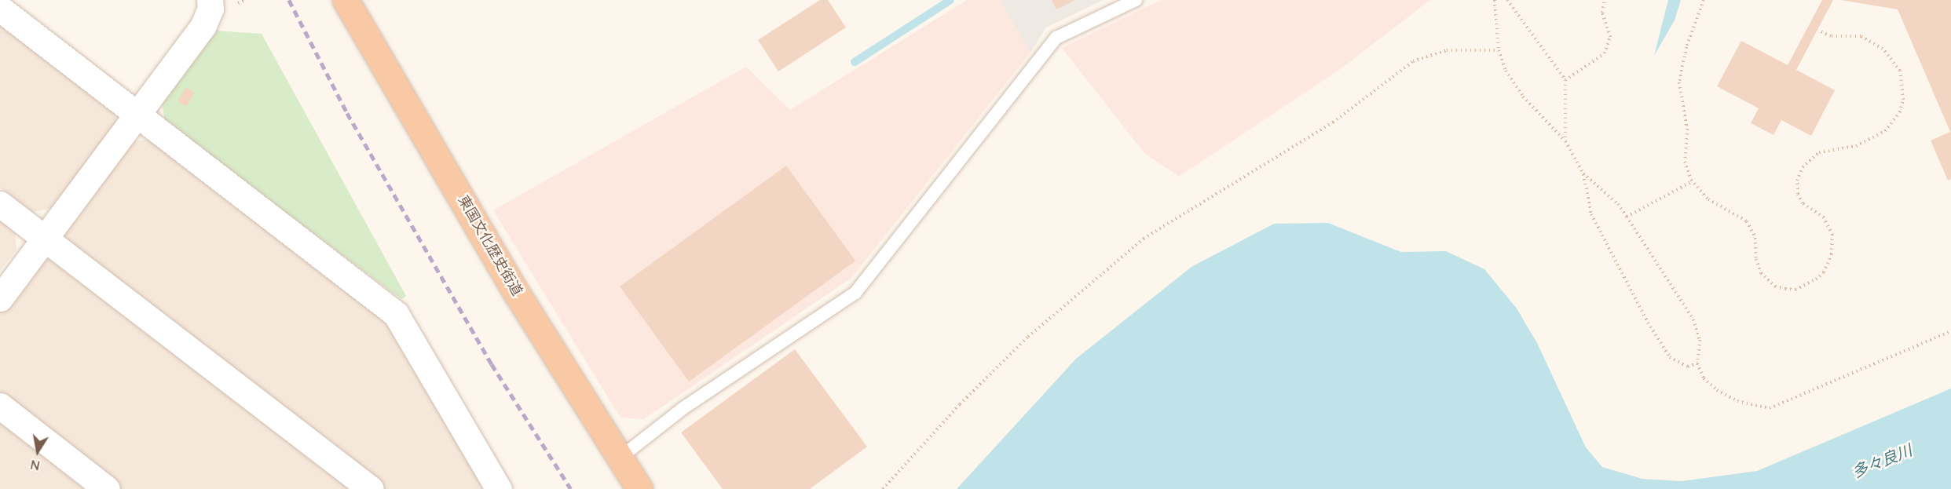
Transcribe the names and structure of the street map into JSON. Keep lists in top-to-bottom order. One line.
{"streets":{"highway":["東国文化歴史街道"]},"water":["多々良川"],"north":"bottom"}
